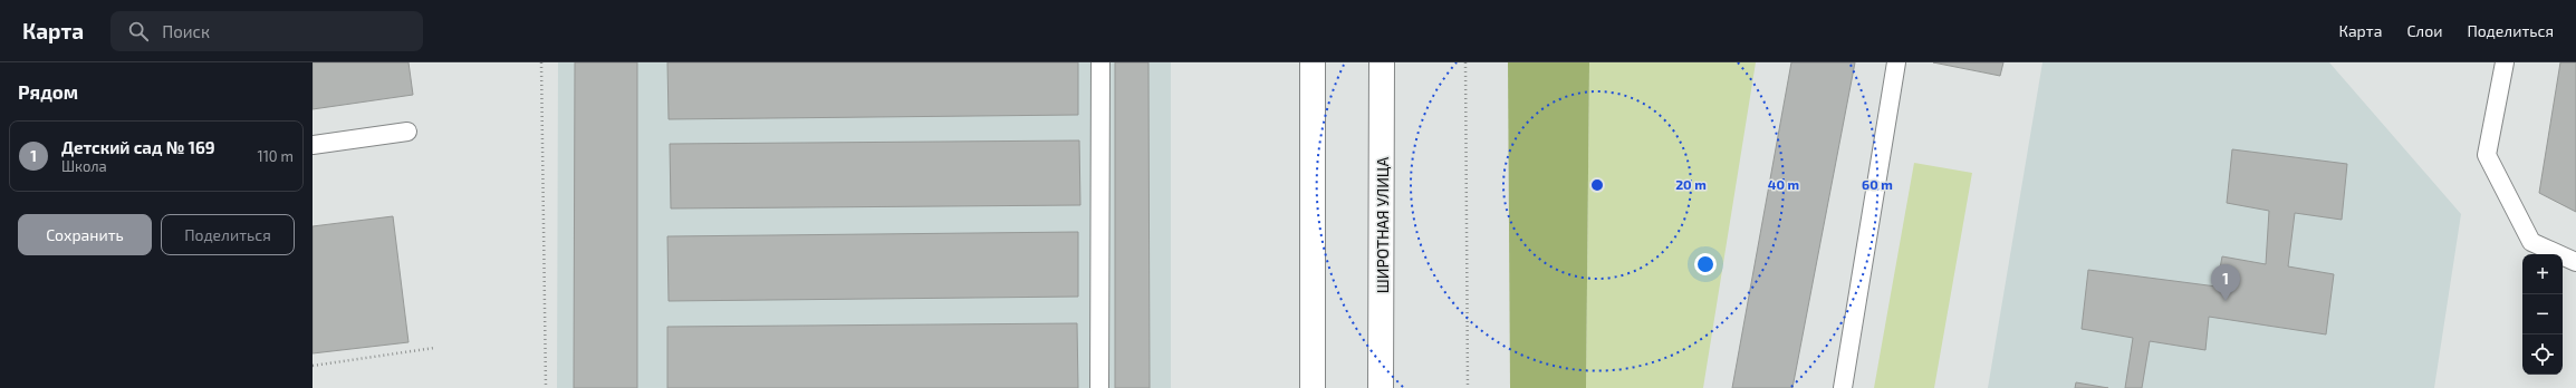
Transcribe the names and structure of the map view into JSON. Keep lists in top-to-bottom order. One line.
{"streets":{"main road":["ШИРОТНАЯ УЛИЦА"]},"page":{"header":"Карта","search":"Поиск","nav":["Карта","Слои","Поделиться"],"heading":"Рядом","list":[{"mark":"1","name":"Детский сад № 169","note":"Школа","value":"110 m"}],"buttons":["Сохранить","Поделиться"],"map_buttons":["+","−"],"pins":"1"},"rings":["20 m","40 m","60 m"]}
